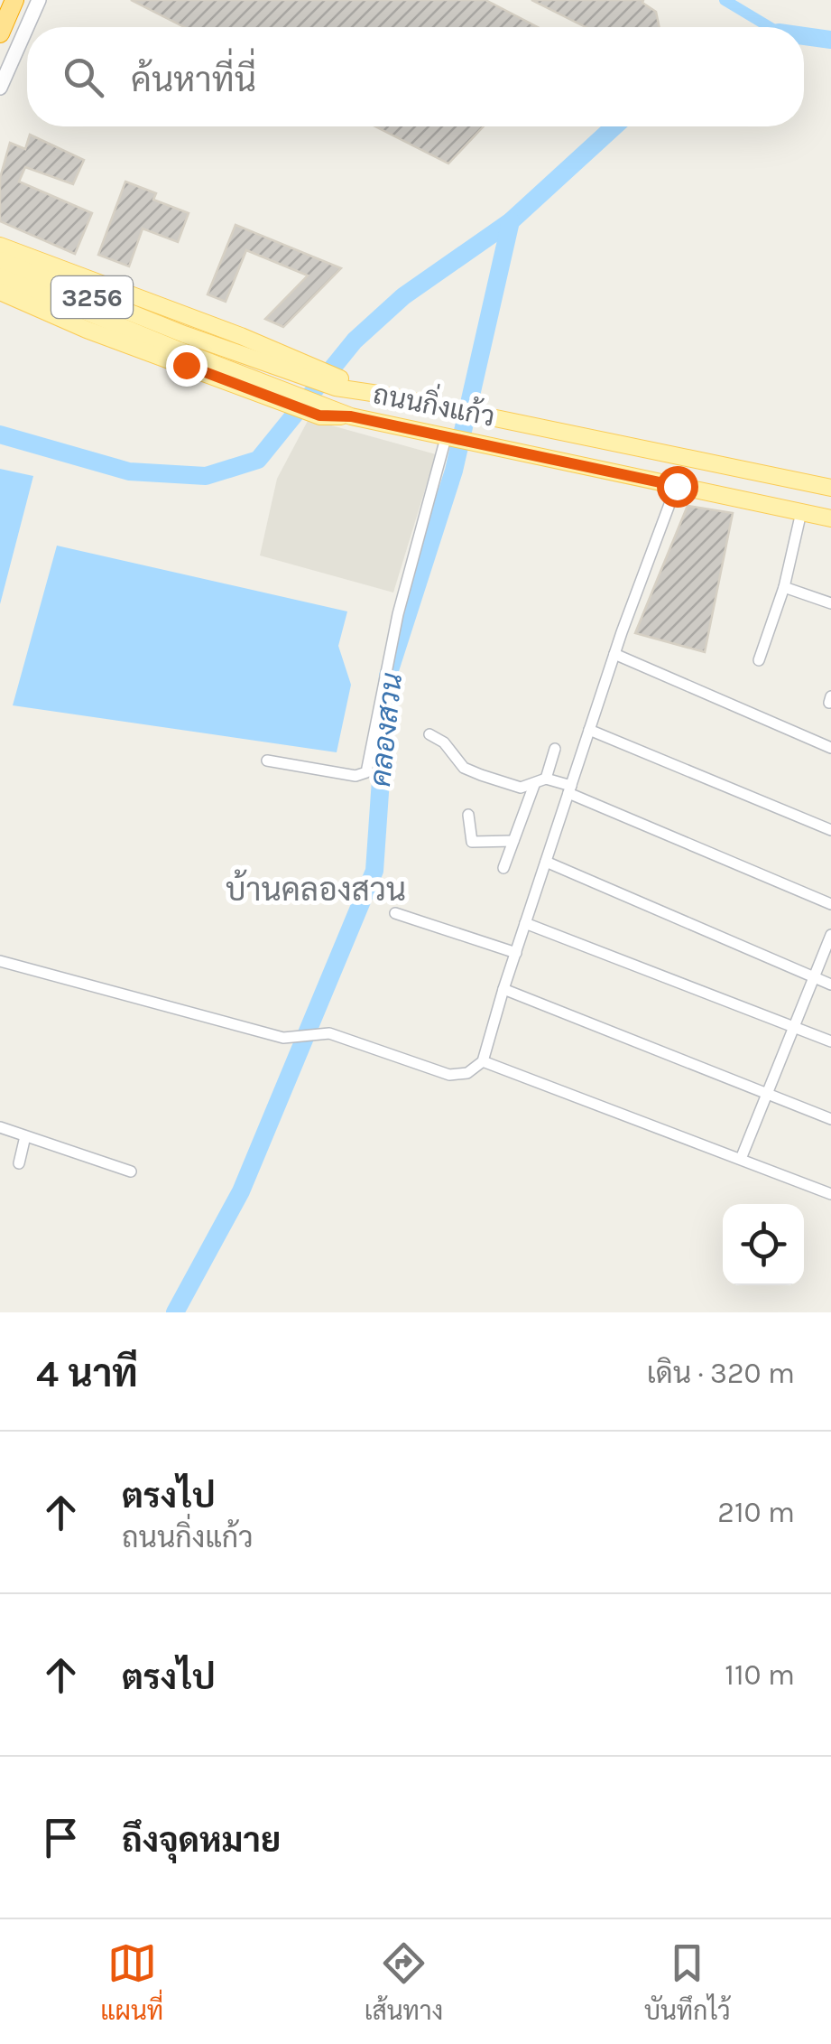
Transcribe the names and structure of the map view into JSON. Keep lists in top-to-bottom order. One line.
{"streets":{"main road":["3256","ถนนกิ่งแก้ว"]},"districts":["บ้านคลองสวน"],"water":["คลองสวน"],"page":{"search":"ค้นหาที่นี่","heading":["4 นาที","เดิน · 320 m"],"list":[["ตรงไป","ถนนกิ่งแก้ว","210 m"],["ตรงไป","110 m"],"ถึงจุดหมาย"],"nav":["แผนที่","เส้นทาง","บันทึกไว้"]}}
